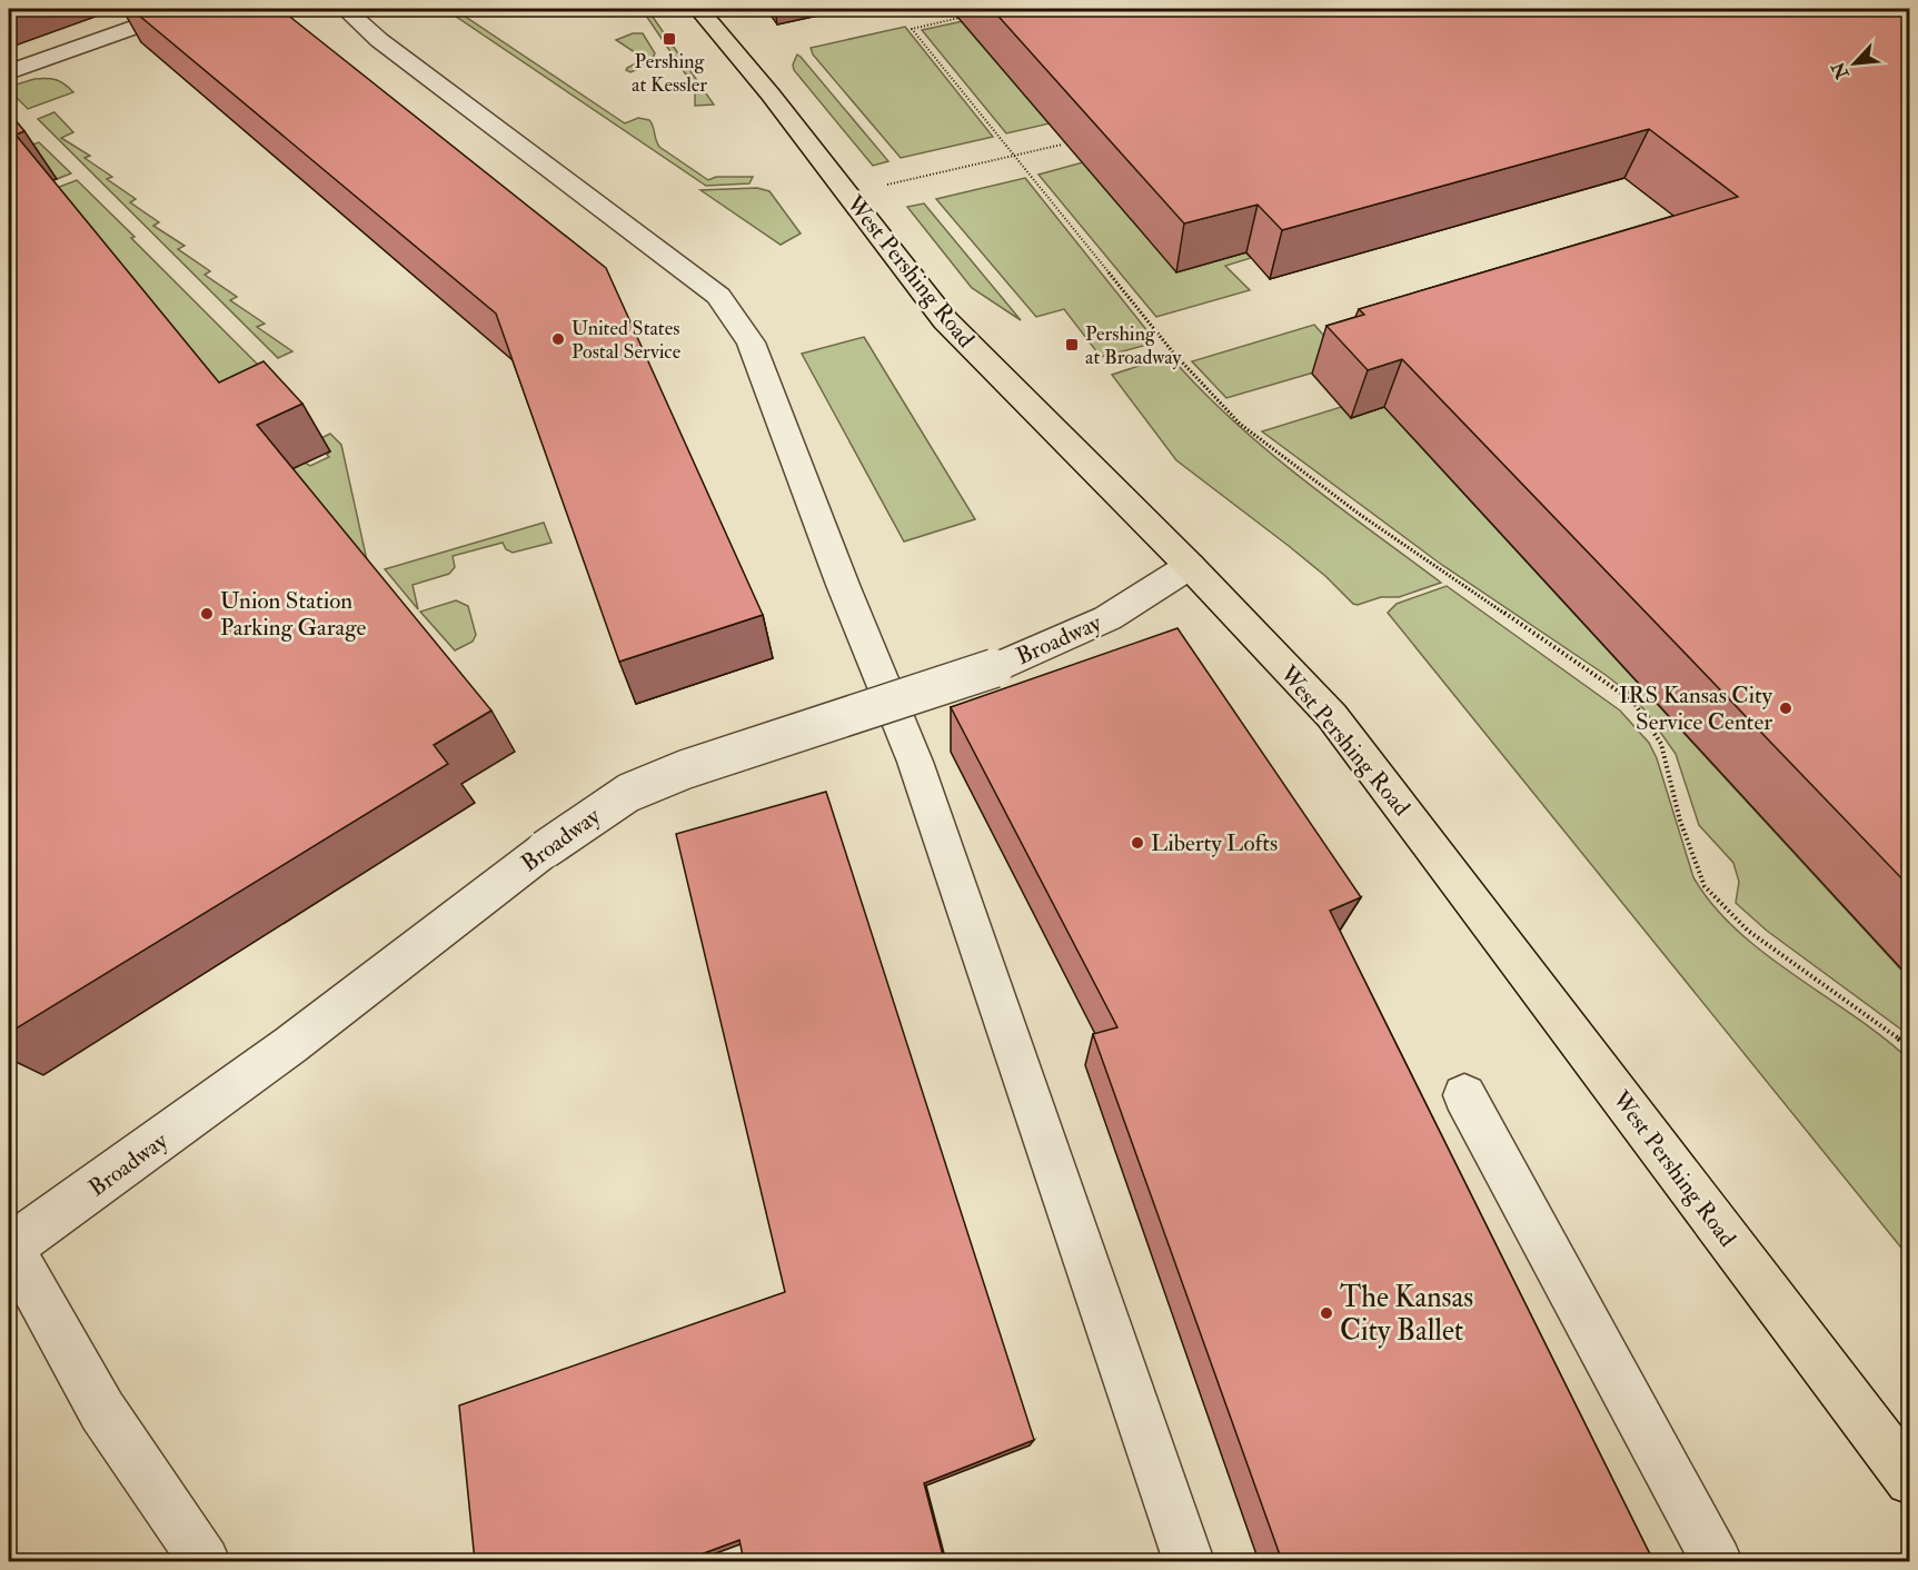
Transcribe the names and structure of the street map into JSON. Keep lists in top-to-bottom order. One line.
{"streets":{"main road":["West Pershing Road"],"lane":["Broadway"]},"crossings":[["West Pershing Road","Broadway"]],"places":{"transit":["Pershing at Kessler","Pershing at Broadway"],"other":["United States Postal Service","Union Station Parking Garage","IRS Kansas City Service Center","Liberty Lofts","The Kansas City Ballet"]},"north":"bottom left"}
